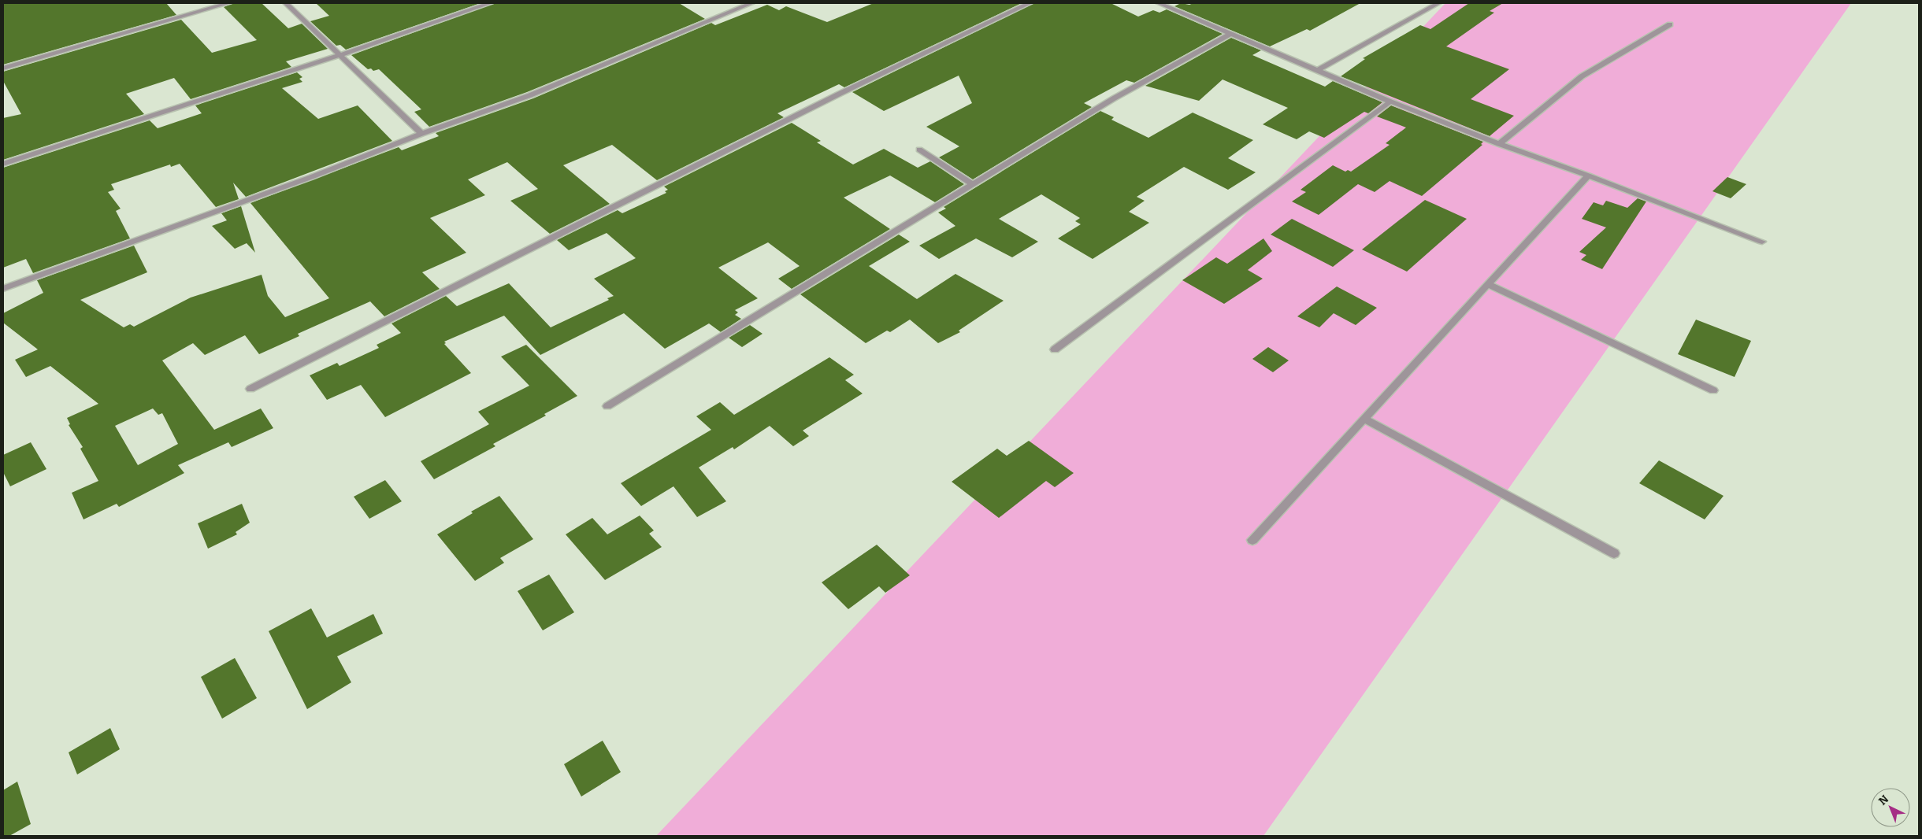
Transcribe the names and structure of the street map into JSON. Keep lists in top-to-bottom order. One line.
{"north":"top left"}
